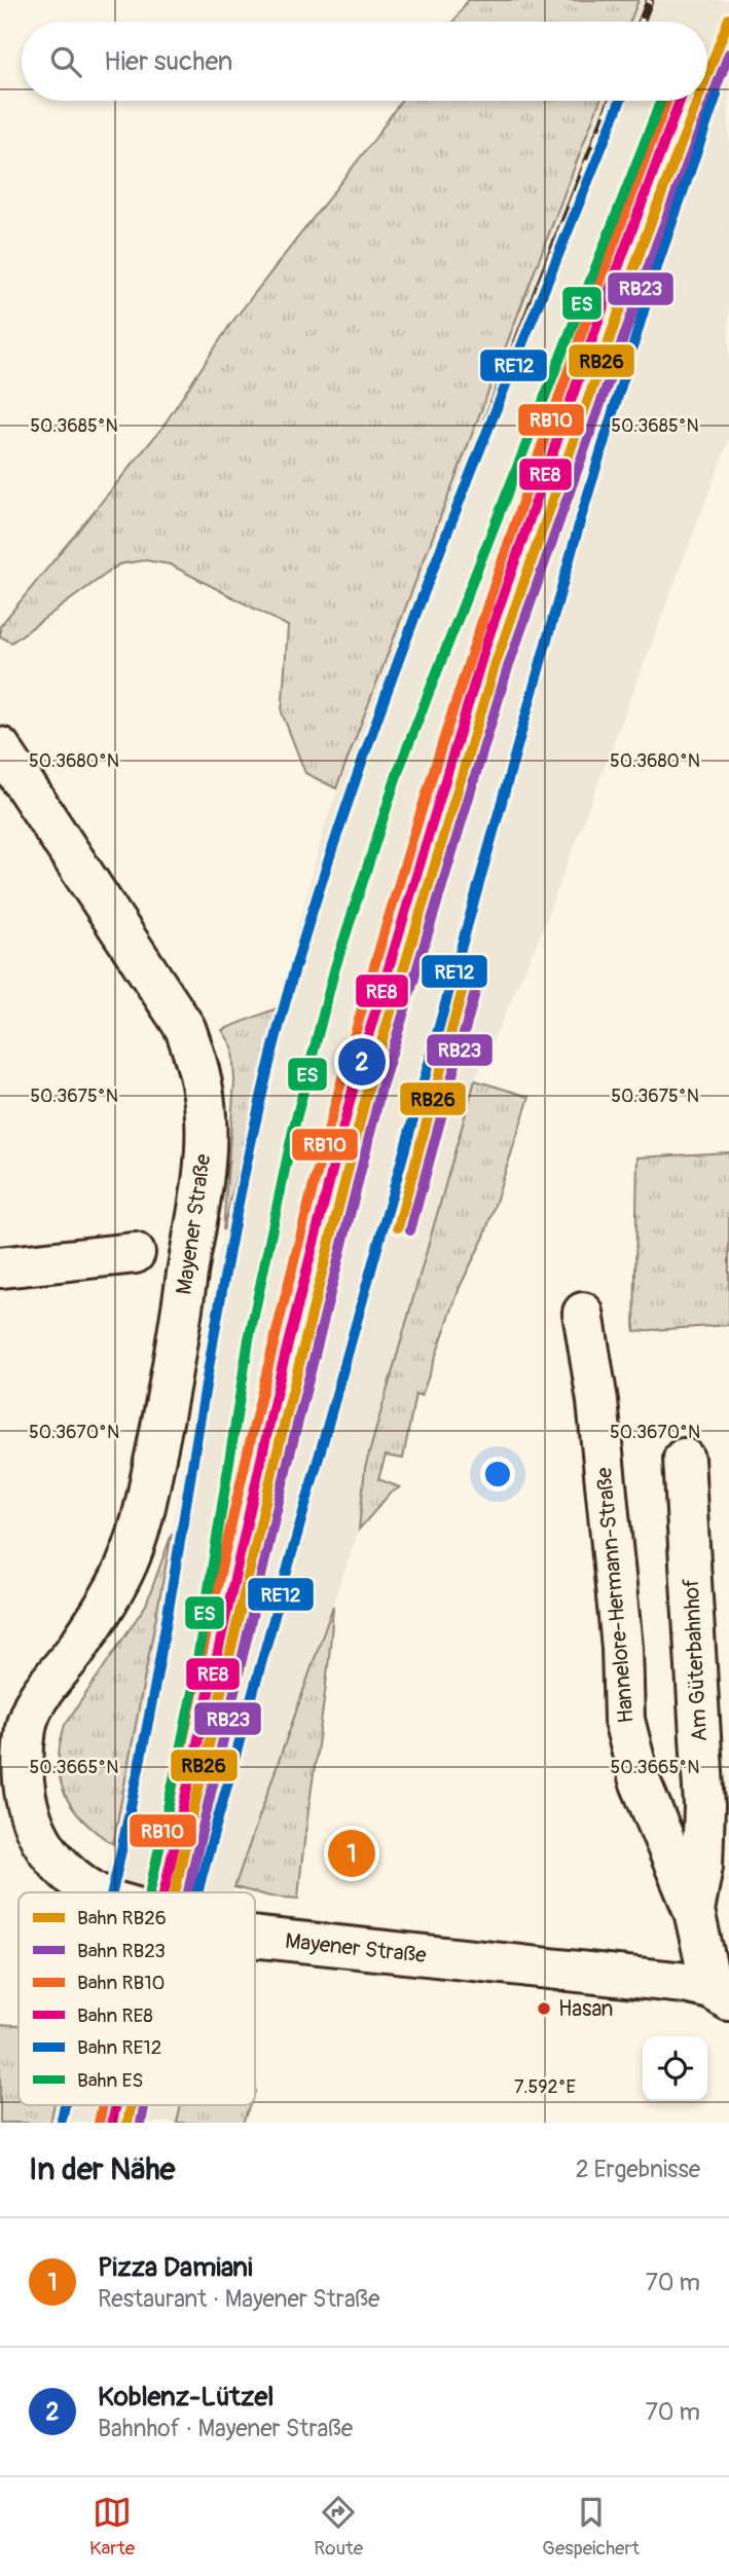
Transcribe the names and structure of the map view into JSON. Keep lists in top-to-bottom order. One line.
{"streets":{"street":["Mayener Straße","Hannelore-Hermann-Straße","Am Güterbahnhof"]},"crossings":[["Mayener Straße","Am Güterbahnhof"],["Hannelore-Hermann-Straße","Am Güterbahnhof"]],"places":["Hasan"],"lines":["rail line RB26","rail line RB23","rail line RE12","rail line RB10","rail line RE8","rail line ES"],"legend":["Bahn RB26","Bahn RB23","Bahn RB10","Bahn RE8","Bahn RE12","Bahn ES"],"page":{"search":"Hier suchen","pins":["2","1"],"heading":["In der Nähe","2 Ergebnisse"],"list":[{"mark":"1","name":"Pizza Damiani","note":"Restaurant · Mayener Straße","value":"70 m"},{"mark":"2","name":"Koblenz-Lützel","note":"Bahnhof · Mayener Straße","value":"70 m"}],"nav":["Karte","Route","Gespeichert"]},"coordinates":["50.3685°N","50.3680°N","50.3675°N","50.3670°N","50.3665°N","7.592°E"]}
